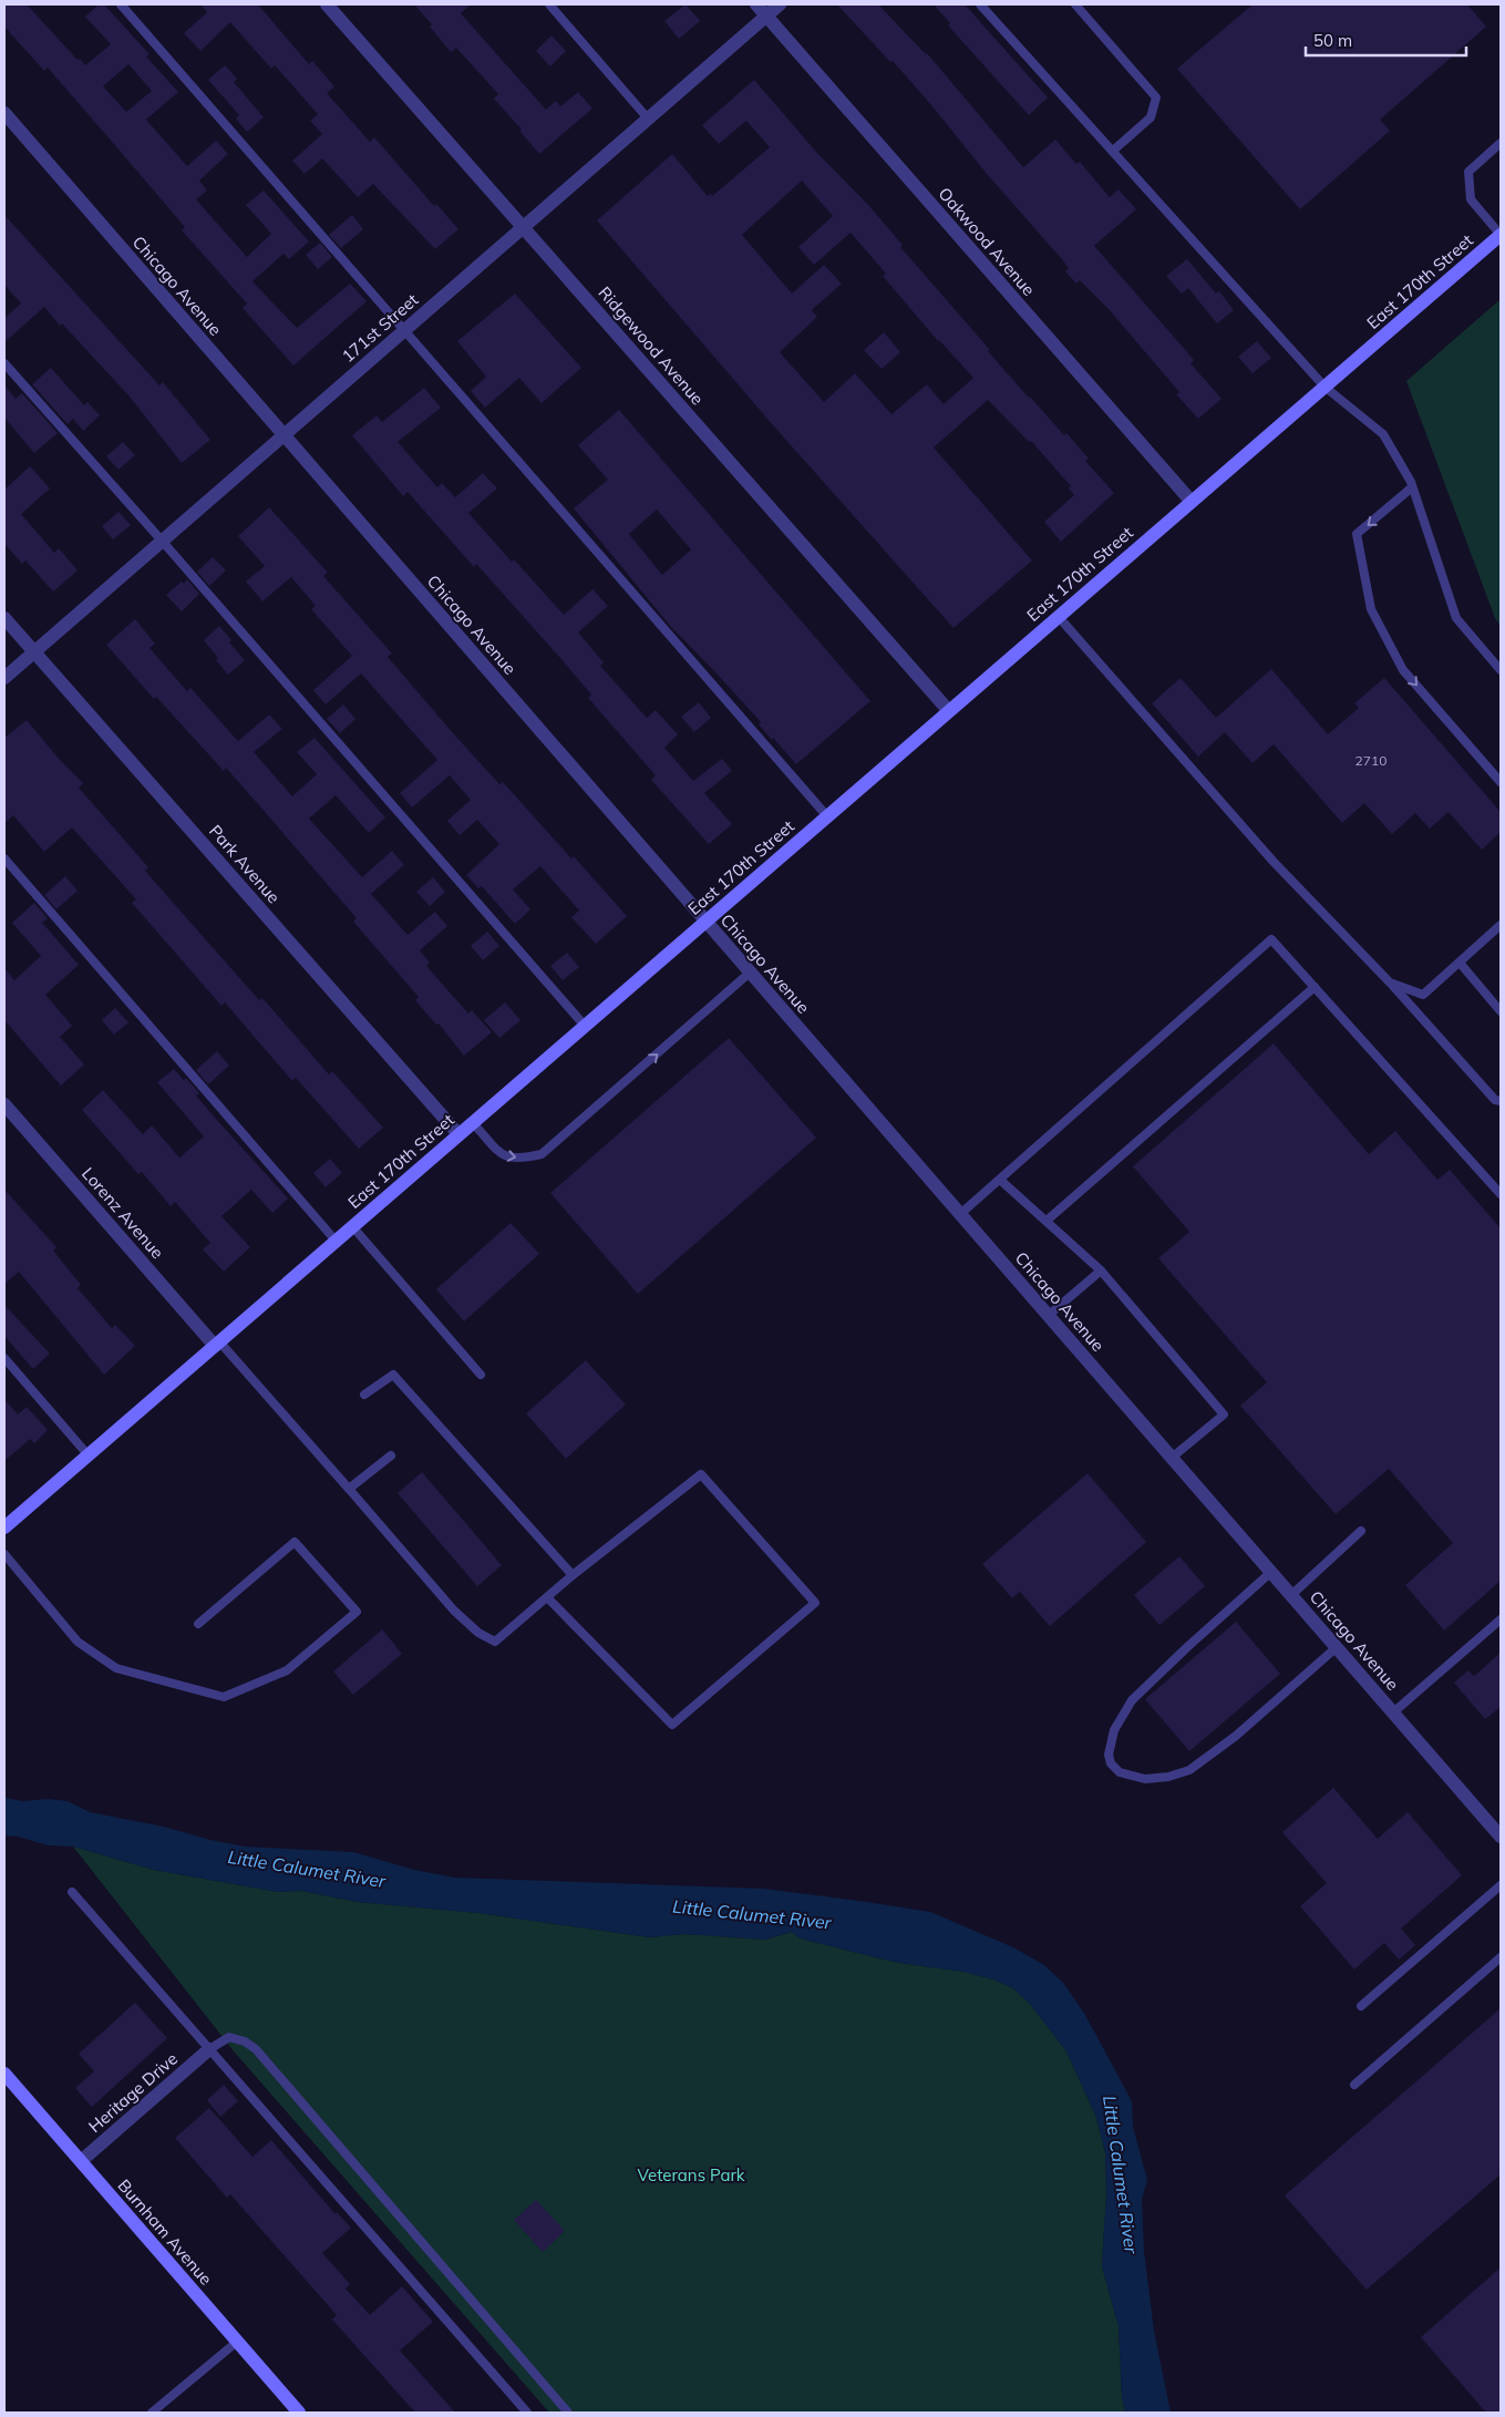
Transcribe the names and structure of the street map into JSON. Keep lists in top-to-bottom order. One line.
{"streets":{"street":["Oakwood Avenue","East 170th Street","Chicago Avenue","171st Street","Ridgewood Avenue","Park Avenue","Lorenz Avenue","Heritage Drive","Burnham Avenue"]},"crossings":[["Oakwood Avenue","East 170th Street"],["Oakwood Avenue","171st Street"],["East 170th Street","Chicago Avenue"],["East 170th Street","Ridgewood Avenue"],["East 170th Street","Park Avenue"],["East 170th Street","Lorenz Avenue"],["Chicago Avenue","171st Street"],["171st Street","Ridgewood Avenue"],["171st Street","Park Avenue"],["Heritage Drive","Burnham Avenue"]],"water":["Little Calumet River"],"parks":["Veterans Park"],"house_numbers":["2710"],"scale_bar":"50 m"}
